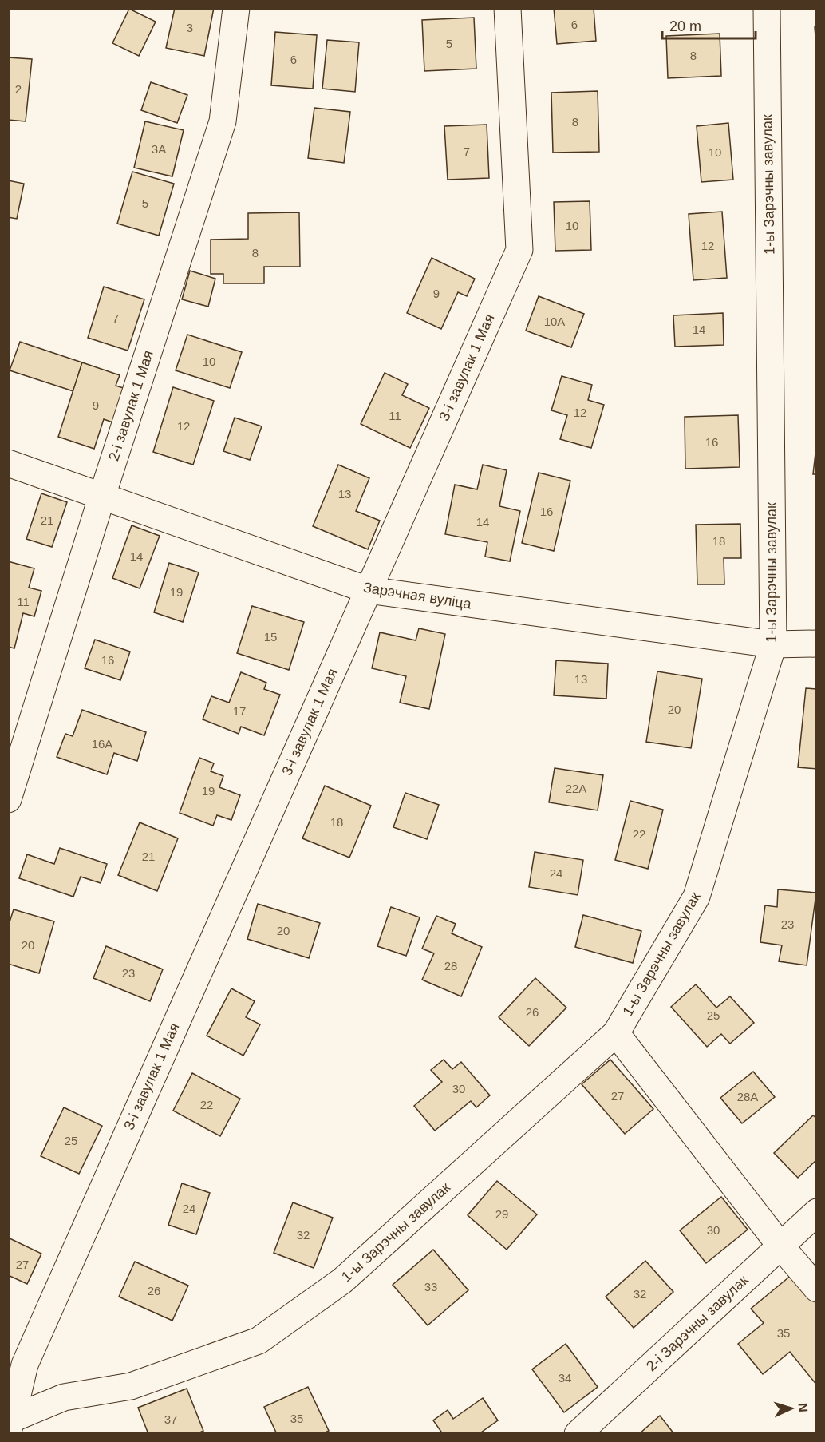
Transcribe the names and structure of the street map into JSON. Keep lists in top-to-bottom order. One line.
{"streets":{"street":["1-ы Зарэчны завулак","3-і завулак 1 Мая","2-і завулак 1 Мая","Зарэчная вуліца","2-і Зарэчны завулак"]},"crossings":[["1-ы Зарэчны завулак","3-і завулак 1 Мая"],["1-ы Зарэчны завулак","Зарэчная вуліца"],["3-і завулак 1 Мая","Зарэчная вуліца"],["2-і завулак 1 Мая","Зарэчная вуліца"]],"house_numbers":["6","3","5","8","6","2","8","3А","7","10","5","10","12","8","9","7","10А","14","10","9","12","11","12","16","13","16","21","14","18","14","19","11","15","16","13","20","17","16А","22А","19","18","22","21","24","23","20","20","28","23","26","25","30","27","28А","22","25","24","29","30","32","27","33","26","32","35","34","35","37"],"scale_bar":"20 m","north":"right"}
